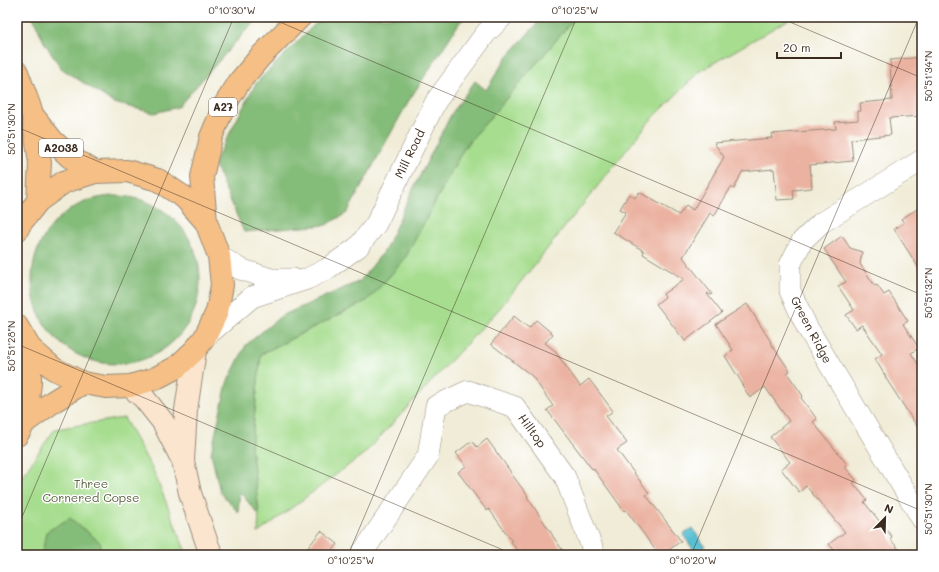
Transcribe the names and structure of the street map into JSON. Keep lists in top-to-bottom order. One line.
{"streets":{"main road":["A27","A2038"],"street":["Mill Road","Green Ridge","Hilltop"]},"parks":["Three Cornered Copse"],"scale_bar":"20 m","north":"top right","coordinates":["0°10'30\"W","0°10'25\"W","50°51'34\"N","50°51'30\"N","50°51'32\"N","50°51'28\"N","0°10'20\"W"]}
